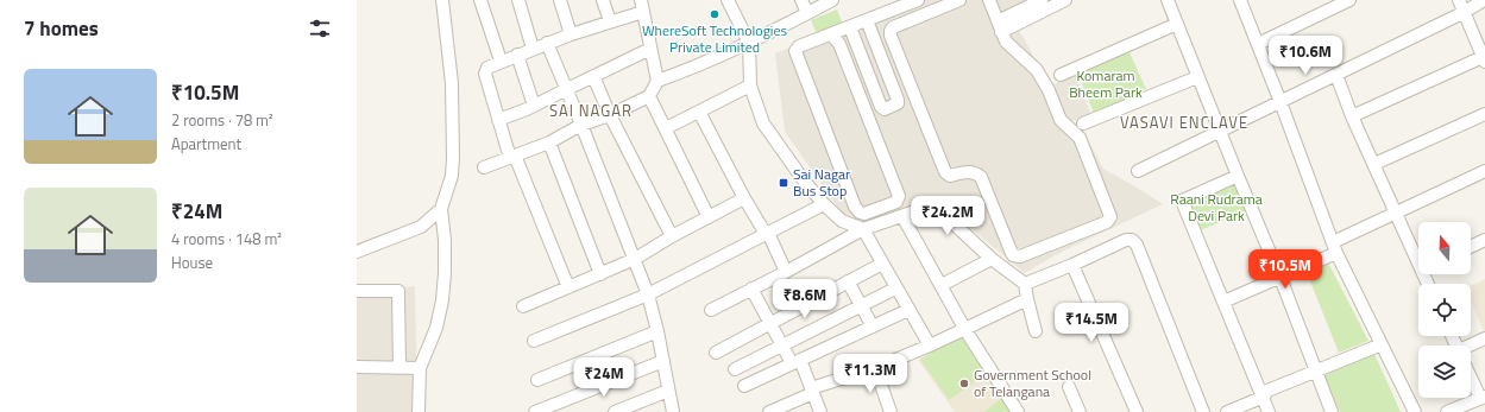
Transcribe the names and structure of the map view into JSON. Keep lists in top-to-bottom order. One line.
{"districts":["SAI NAGAR","VASAVI ENCLAVE"],"parks":["Komaram Bheem Park","Raani Rudrama Devi Park"],"places":{"other":["WhereSoft Technologies Private Limited","Government School of Telangana"],"transit":["Sai Nagar Bus Stop"]},"north":"top","page":{"heading":"7 homes","price":["₹10.6M","₹24.2M","₹10.5M","₹8.6M","₹14.5M","₹11.3M","₹24M"],"list":[{"name":"₹10.5M","note":"2 rooms · 78 m² · Apartment"},{"name":"₹24M","note":"4 rooms · 148 m² · House"}]}}
